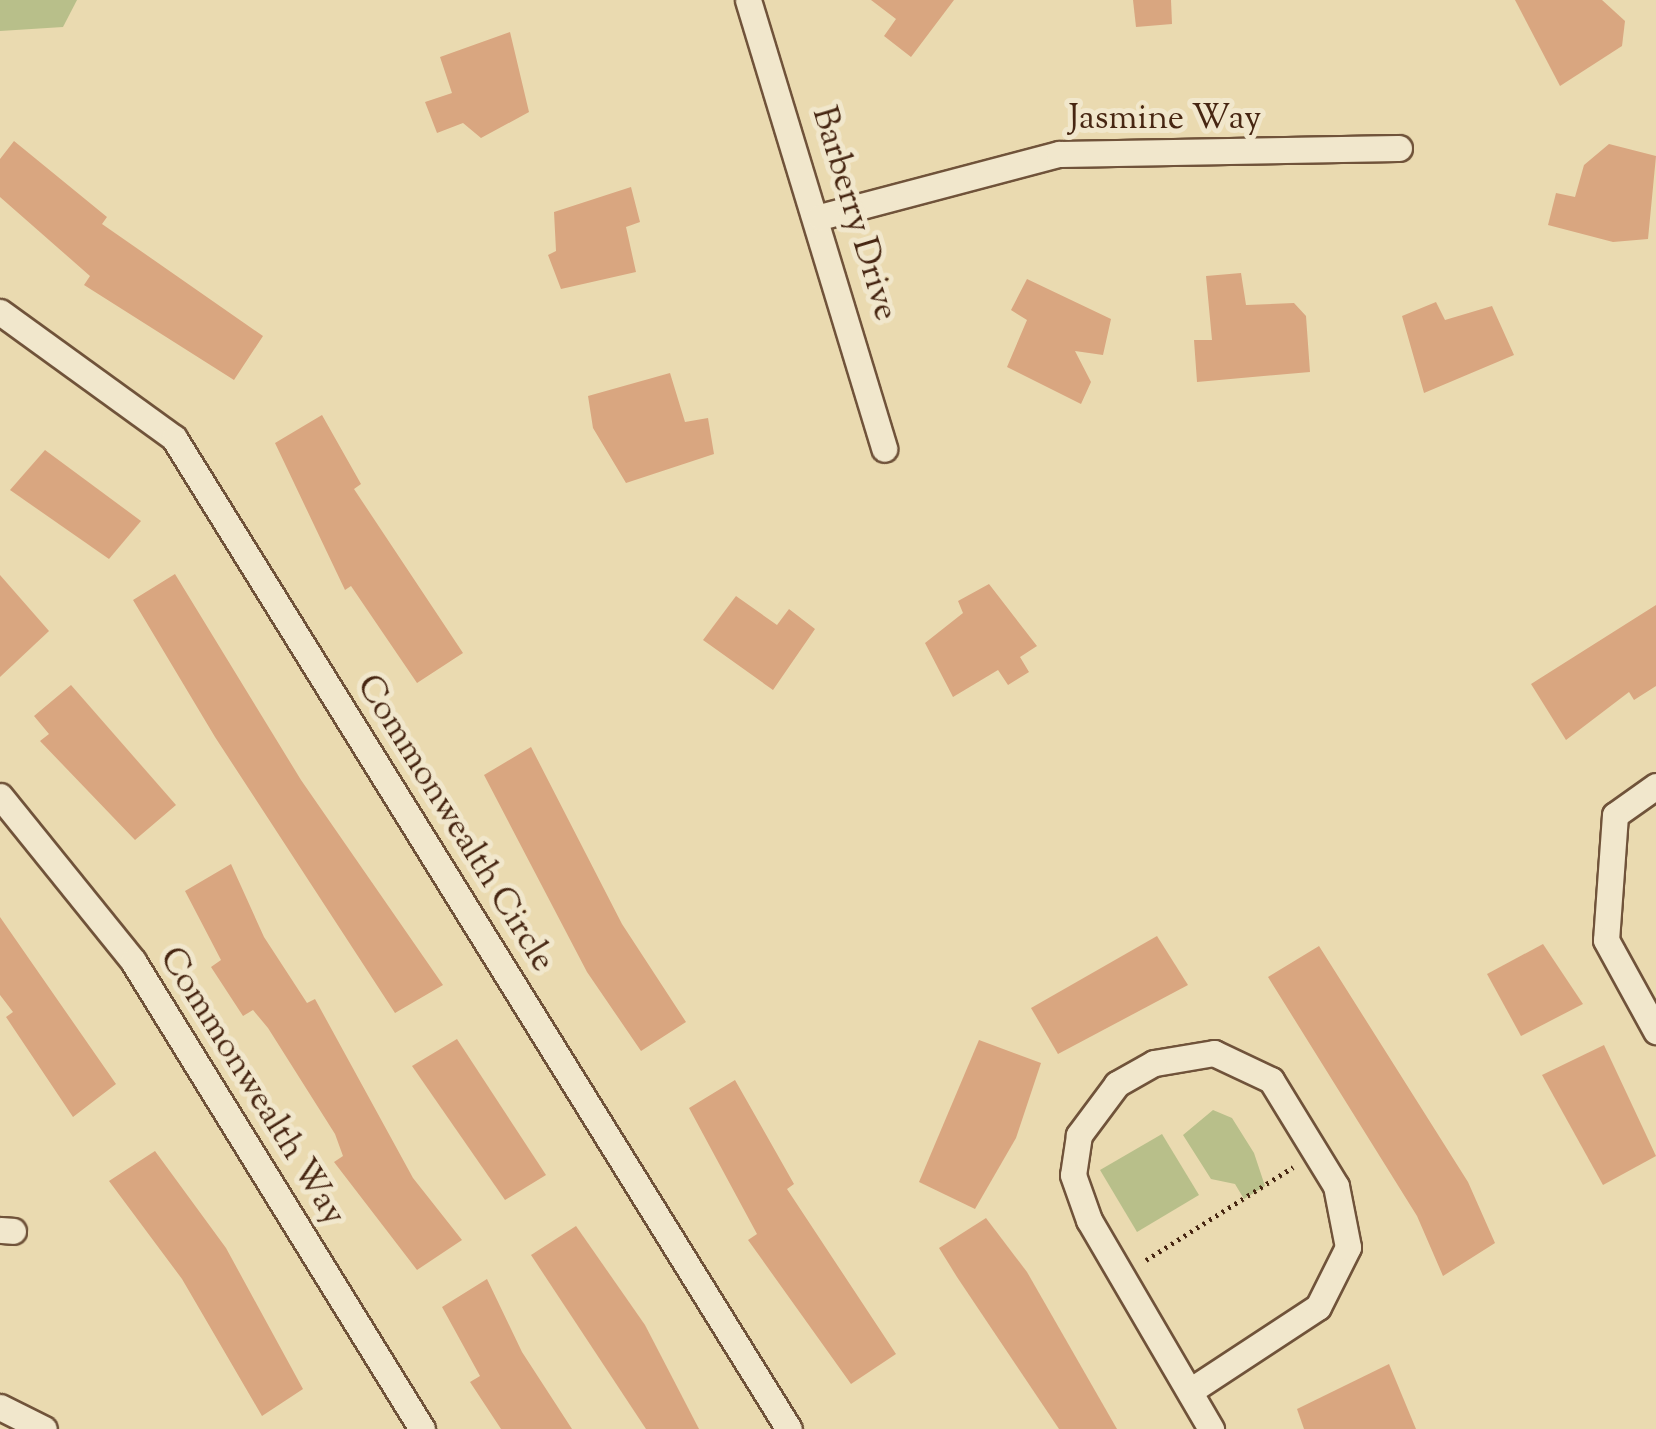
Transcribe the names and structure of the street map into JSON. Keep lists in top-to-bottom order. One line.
{"streets":{"street":["Jasmine Way","Barberry Drive","Commonwealth Circle","Commonwealth Way"]},"crossings":[["Jasmine Way","Barberry Drive"]]}
